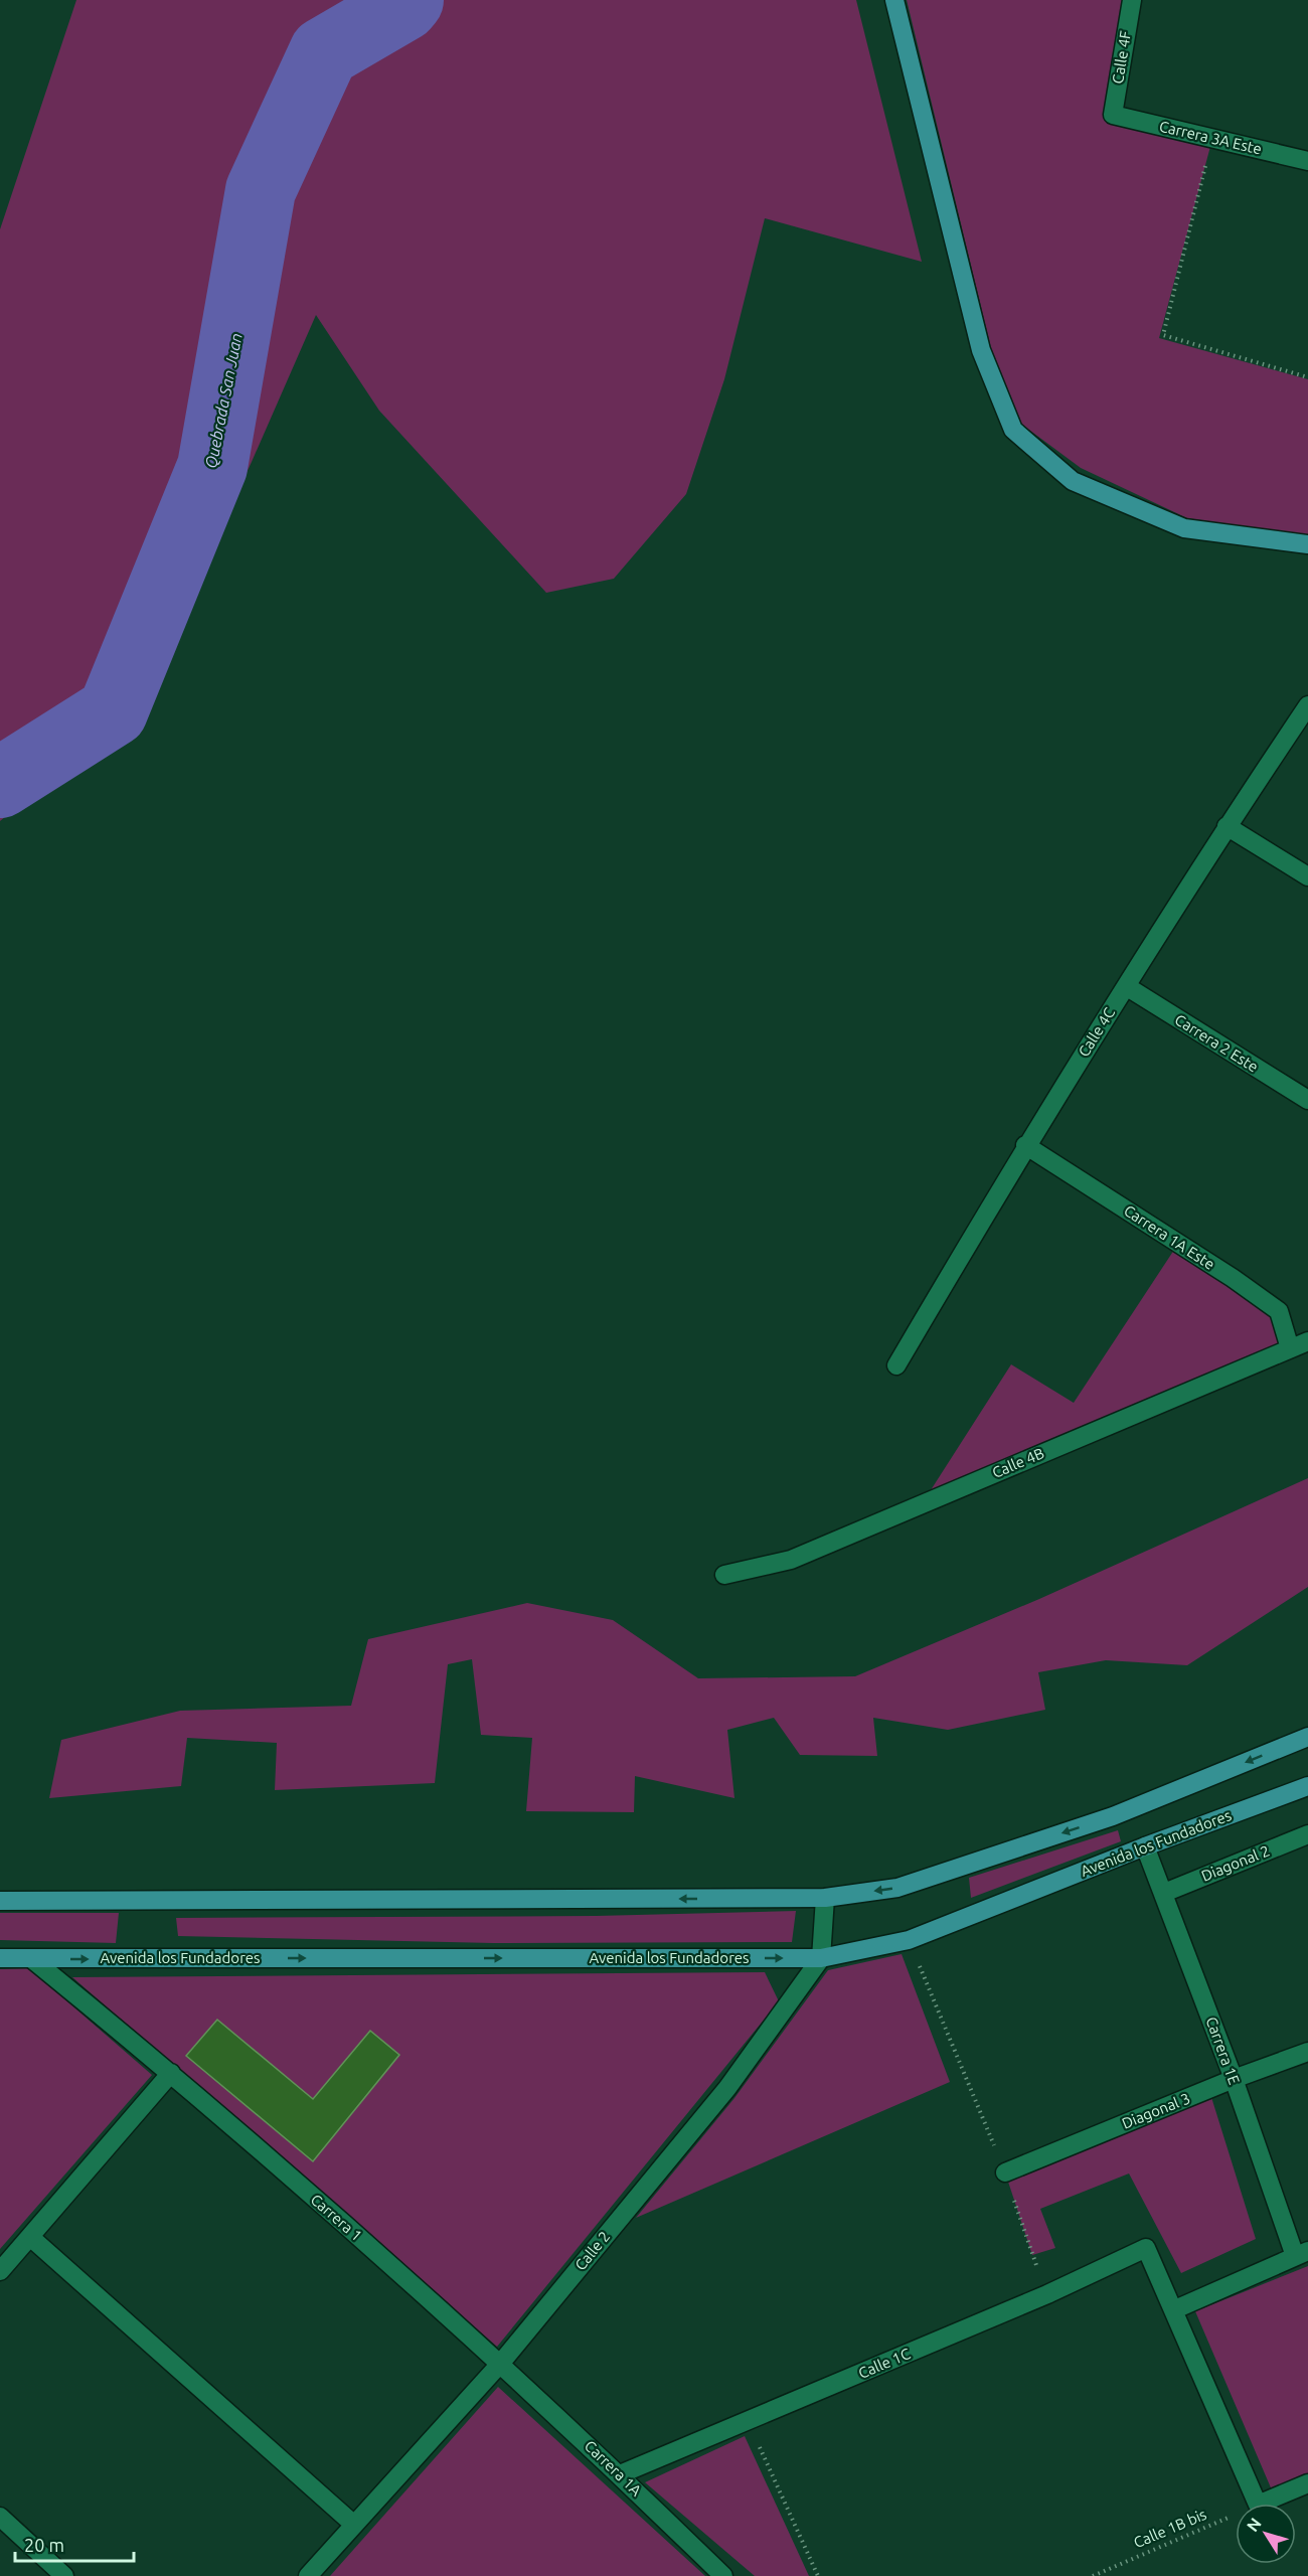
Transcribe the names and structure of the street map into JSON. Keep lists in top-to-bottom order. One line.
{"streets":{"main road":["Avenida los Fundadores"],"street":["Calle 4F","Carrera 3A Este","Calle 4C","Carrera 2 Este","Carrera 1A Este","Calle 4B","Diagonal 2","Carrera 1E","Diagonal 3","Carrera 1","Calle 2","Calle 1C","Carrera 1A"],"path":["Calle 1B bis"]},"crossings":[["Calle 4F","Carrera 3A Este"],["Calle 4C","Carrera 2 Este"],["Calle 4C","Carrera 1A Este"],["Carrera 1A Este","Calle 4B"],["Avenida los Fundadores","Carrera 1E"],["Avenida los Fundadores","Carrera 1"],["Avenida los Fundadores","Calle 2"],["Diagonal 2","Carrera 1E"],["Carrera 1E","Diagonal 3"],["Carrera 1","Calle 2"],["Carrera 1","Carrera 1A"],["Calle 2","Carrera 1A"],["Calle 1C","Carrera 1A"]],"water":["Quebrada San Juan"],"scale_bar":"20 m","north":"top left"}
